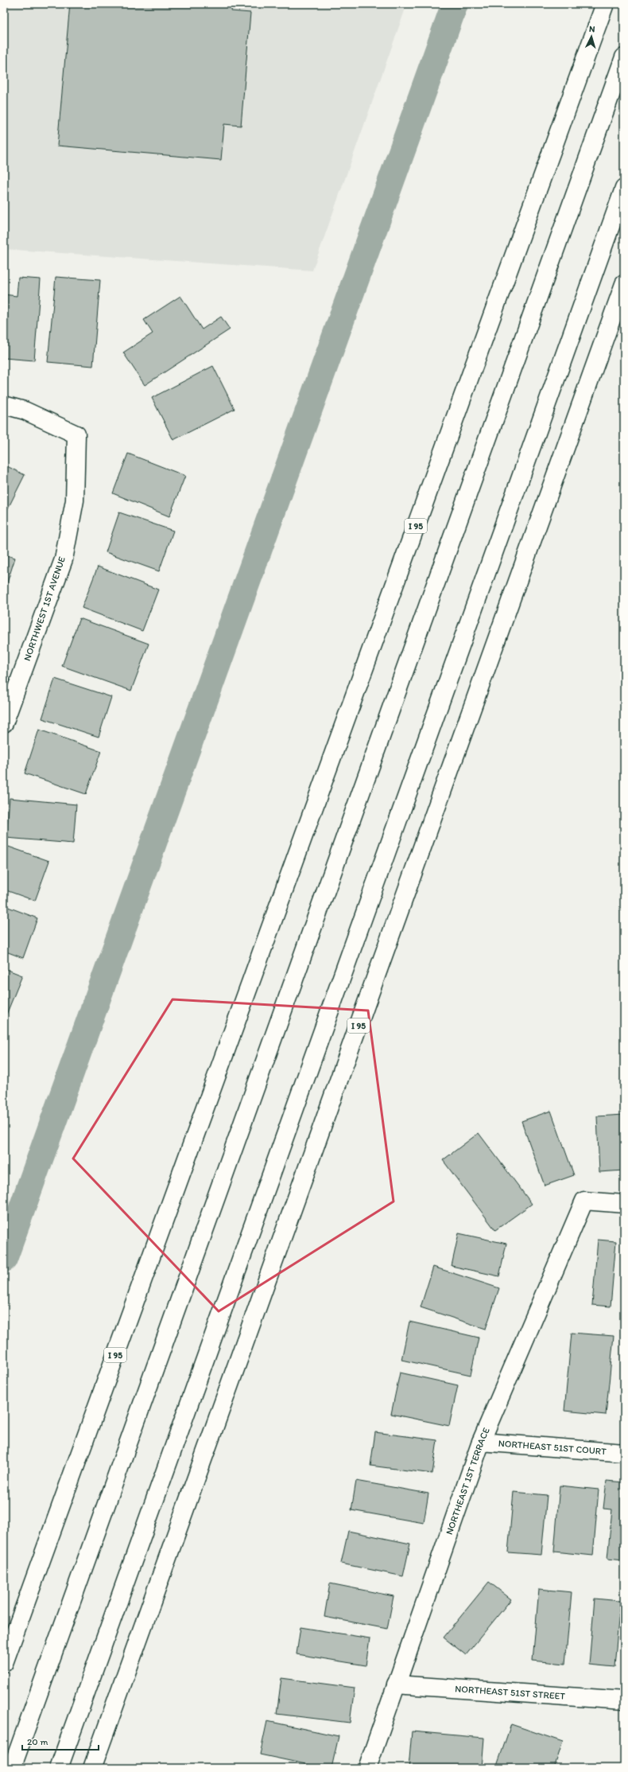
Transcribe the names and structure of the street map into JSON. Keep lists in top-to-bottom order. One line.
{"streets":{"main road":["I 95","NORTHWEST 1ST AVENUE","NORTHEAST 51ST COURT","NORTHEAST 1ST TERRACE","NORTHEAST 51ST STREET"]},"crossings":[["NORTHEAST 51ST COURT","NORTHEAST 1ST TERRACE"],["NORTHEAST 1ST TERRACE","NORTHEAST 51ST STREET"]],"scale_bar":"20 m","north":"top"}
